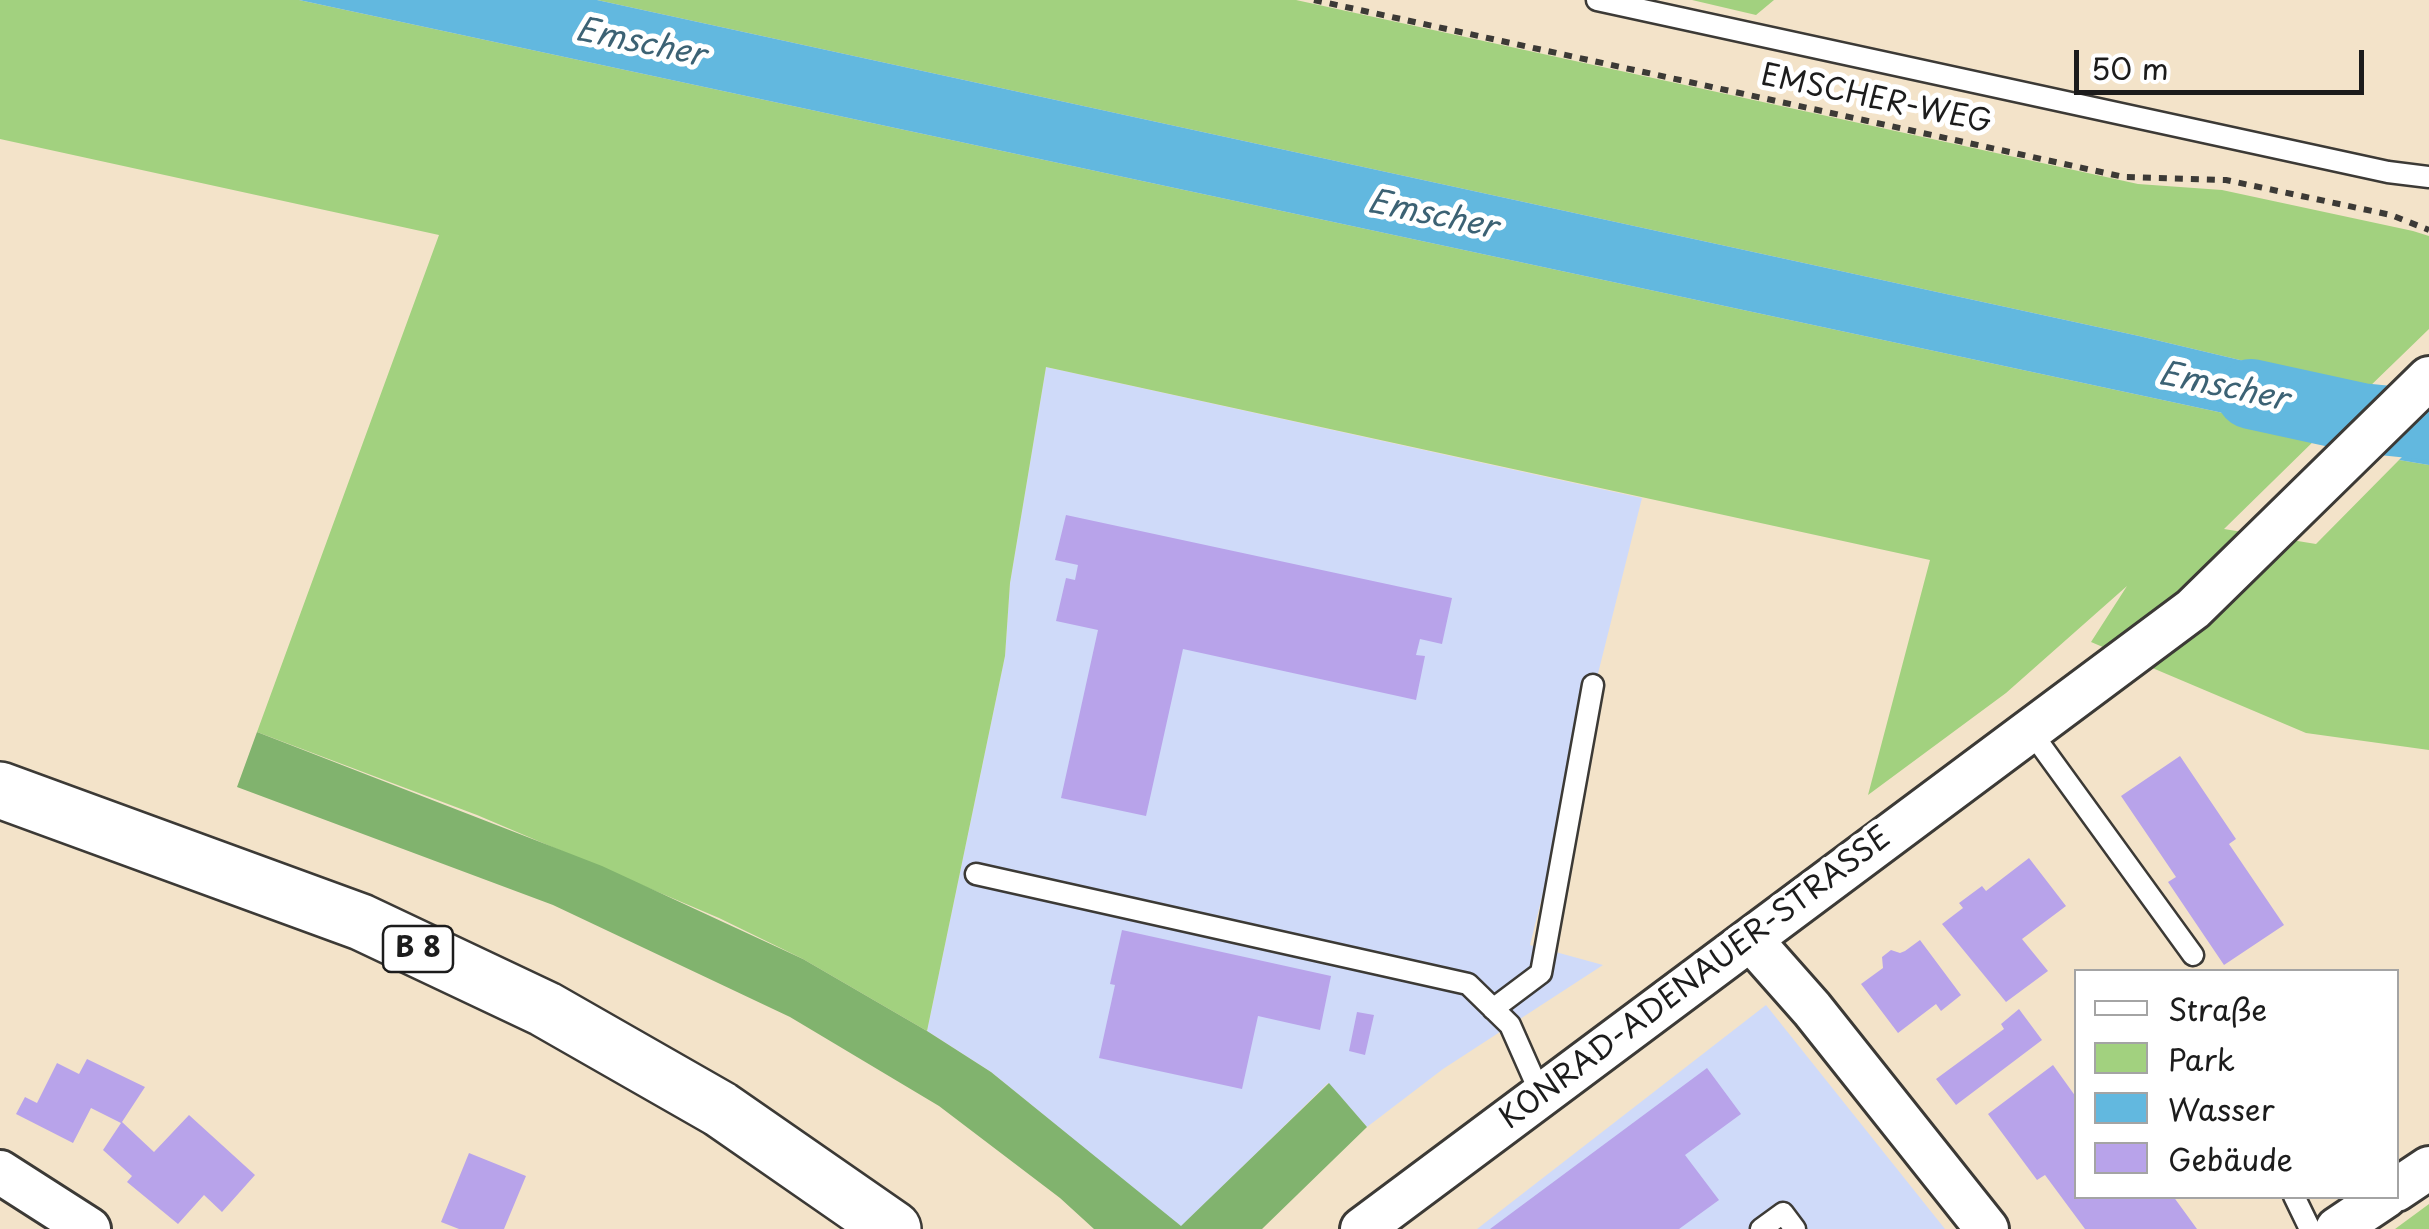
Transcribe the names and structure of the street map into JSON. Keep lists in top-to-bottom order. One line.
{"streets":{"main road":["B 8"],"street":["KONRAD-ADENAUER-STRASSE"],"path":["EMSCHER-WEG"]},"water":["Emscher"],"legend":["Straße","Park","Wasser","Gebäude"],"scale_bar":"50 m"}
